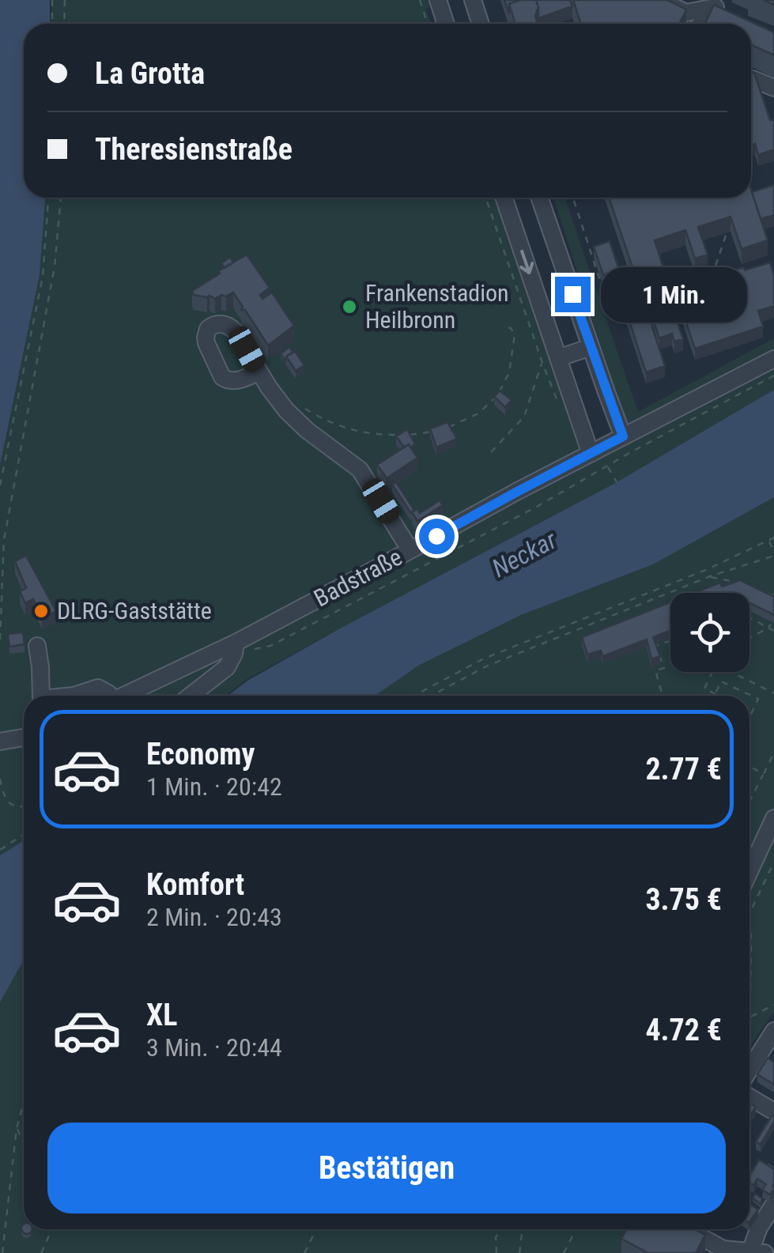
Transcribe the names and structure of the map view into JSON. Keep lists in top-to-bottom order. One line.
{"streets":{"street":["Badstraße"]},"water":["Neckar"],"places":["Frankenstadion Heilbronn","DLRG-Gaststätte"],"page":{"banner":["La Grotta","Theresienstraße"],"bubble":"1 Min.","list":[{"name":"Economy","note":"1 Min. · 20:42","value":"2.77 €"},{"name":"Komfort","note":"2 Min. · 20:43","value":"3.75 €"},{"name":"XL","note":"3 Min. · 20:44","value":"4.72 €"}],"buttons":"Bestätigen"}}
